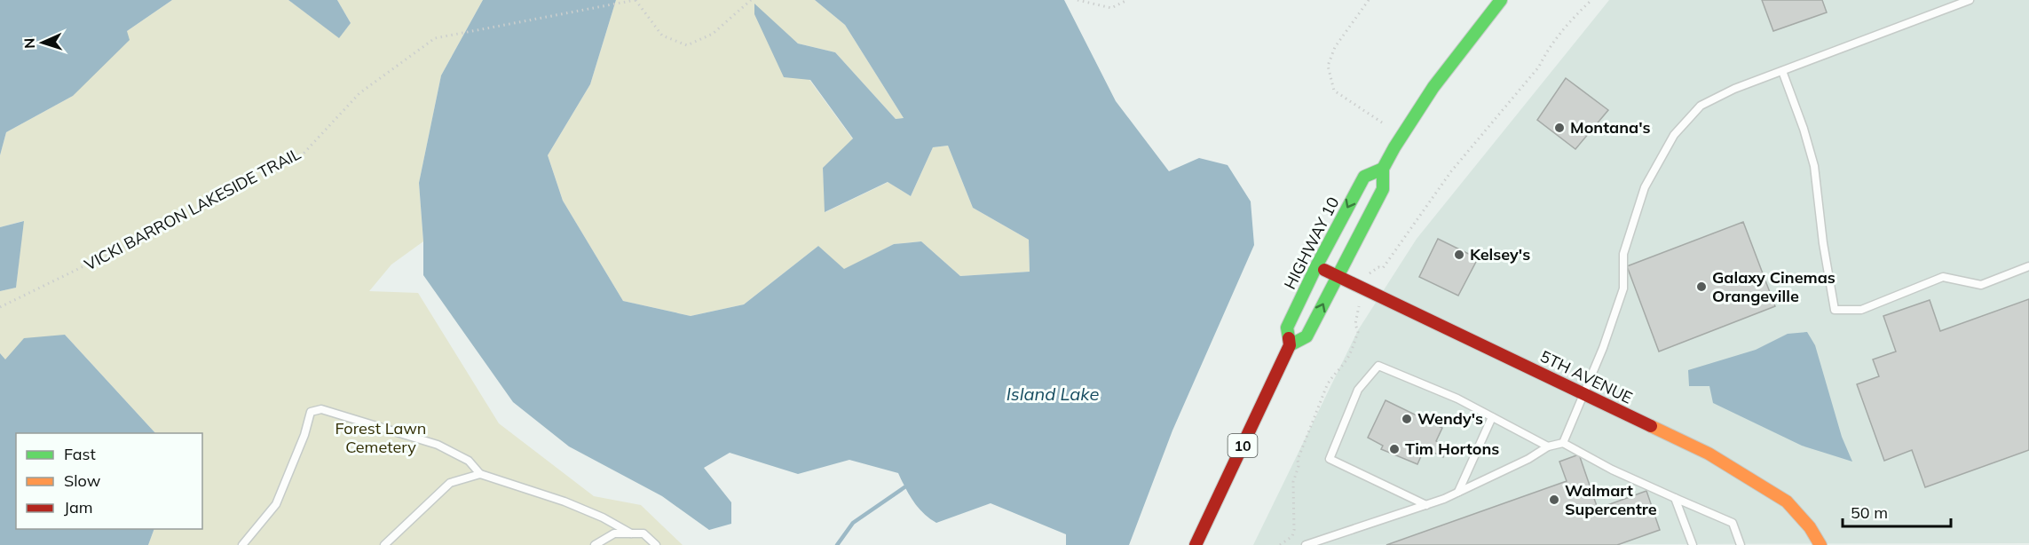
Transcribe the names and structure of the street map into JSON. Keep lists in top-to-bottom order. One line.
{"streets":{"main road":["HIGHWAY 10","5TH AVENUE","10"],"path":["VICKI BARRON LAKESIDE TRAIL"]},"crossings":[["HIGHWAY 10","5TH AVENUE"]],"water":["Island Lake"],"parks":["Forest Lawn Cemetery"],"places":["Montana's","Kelsey's","Galaxy Cinemas Orangeville","Wendy's","Tim Hortons","Walmart Supercentre"],"legend":["Fast","Slow","Jam"],"scale_bar":"50 m","north":"left"}
